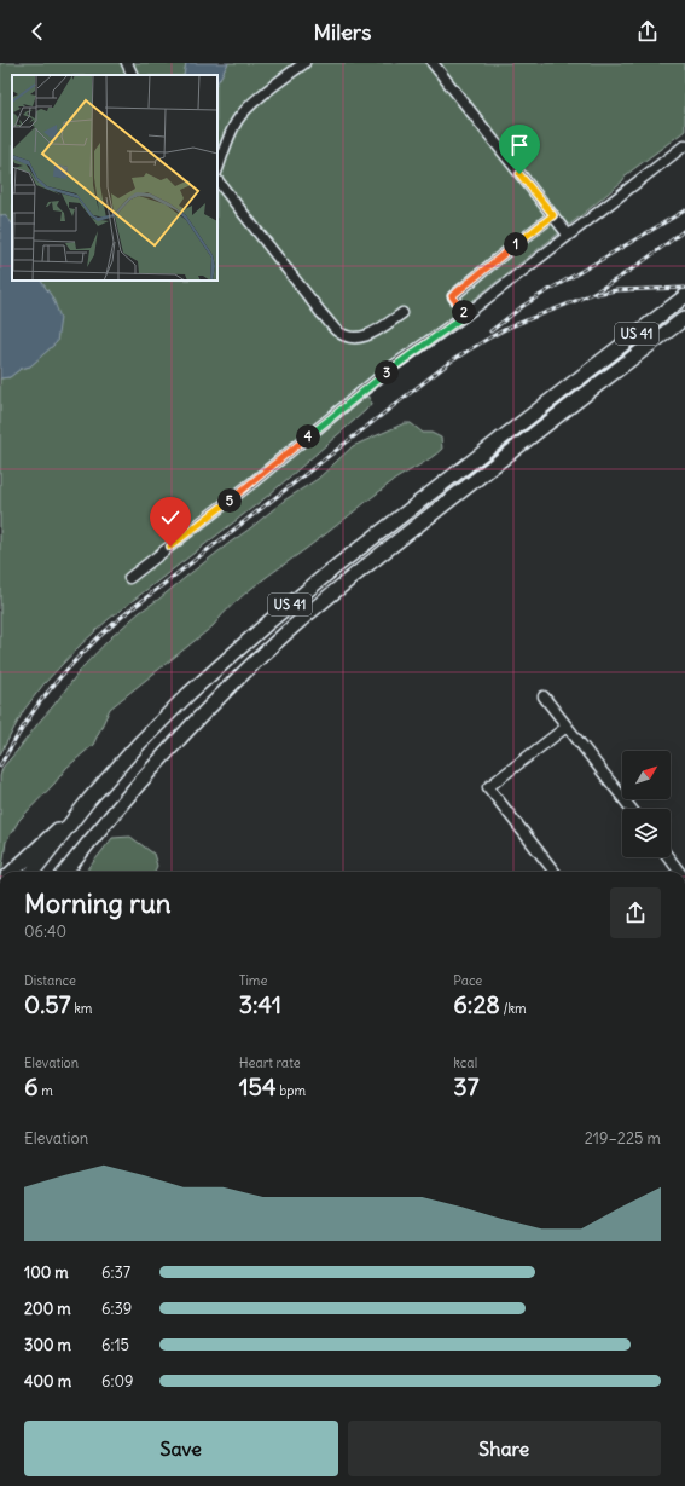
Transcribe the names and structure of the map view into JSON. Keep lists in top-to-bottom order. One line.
{"streets":{"highway":["US 41"]},"north":"top right","page":{"header":"Milers","pins":["1","2","3","4","5"],"heading":["Morning run","06:40"],"stats":[["Distance","0.57 km"],["Time","3:41"],["Pace","6:28 /km"],["Elevation","6 m"],["Heart rate","154 bpm"],["kcal","37"]],"chart":["Elevation","219–225 m"],"list":[{"name":"100 m","note":"6:37"},{"name":"200 m","note":"6:39"},{"name":"300 m","note":"6:15"},{"name":"400 m","note":"6:09"}],"buttons":["Save","Share"]}}
